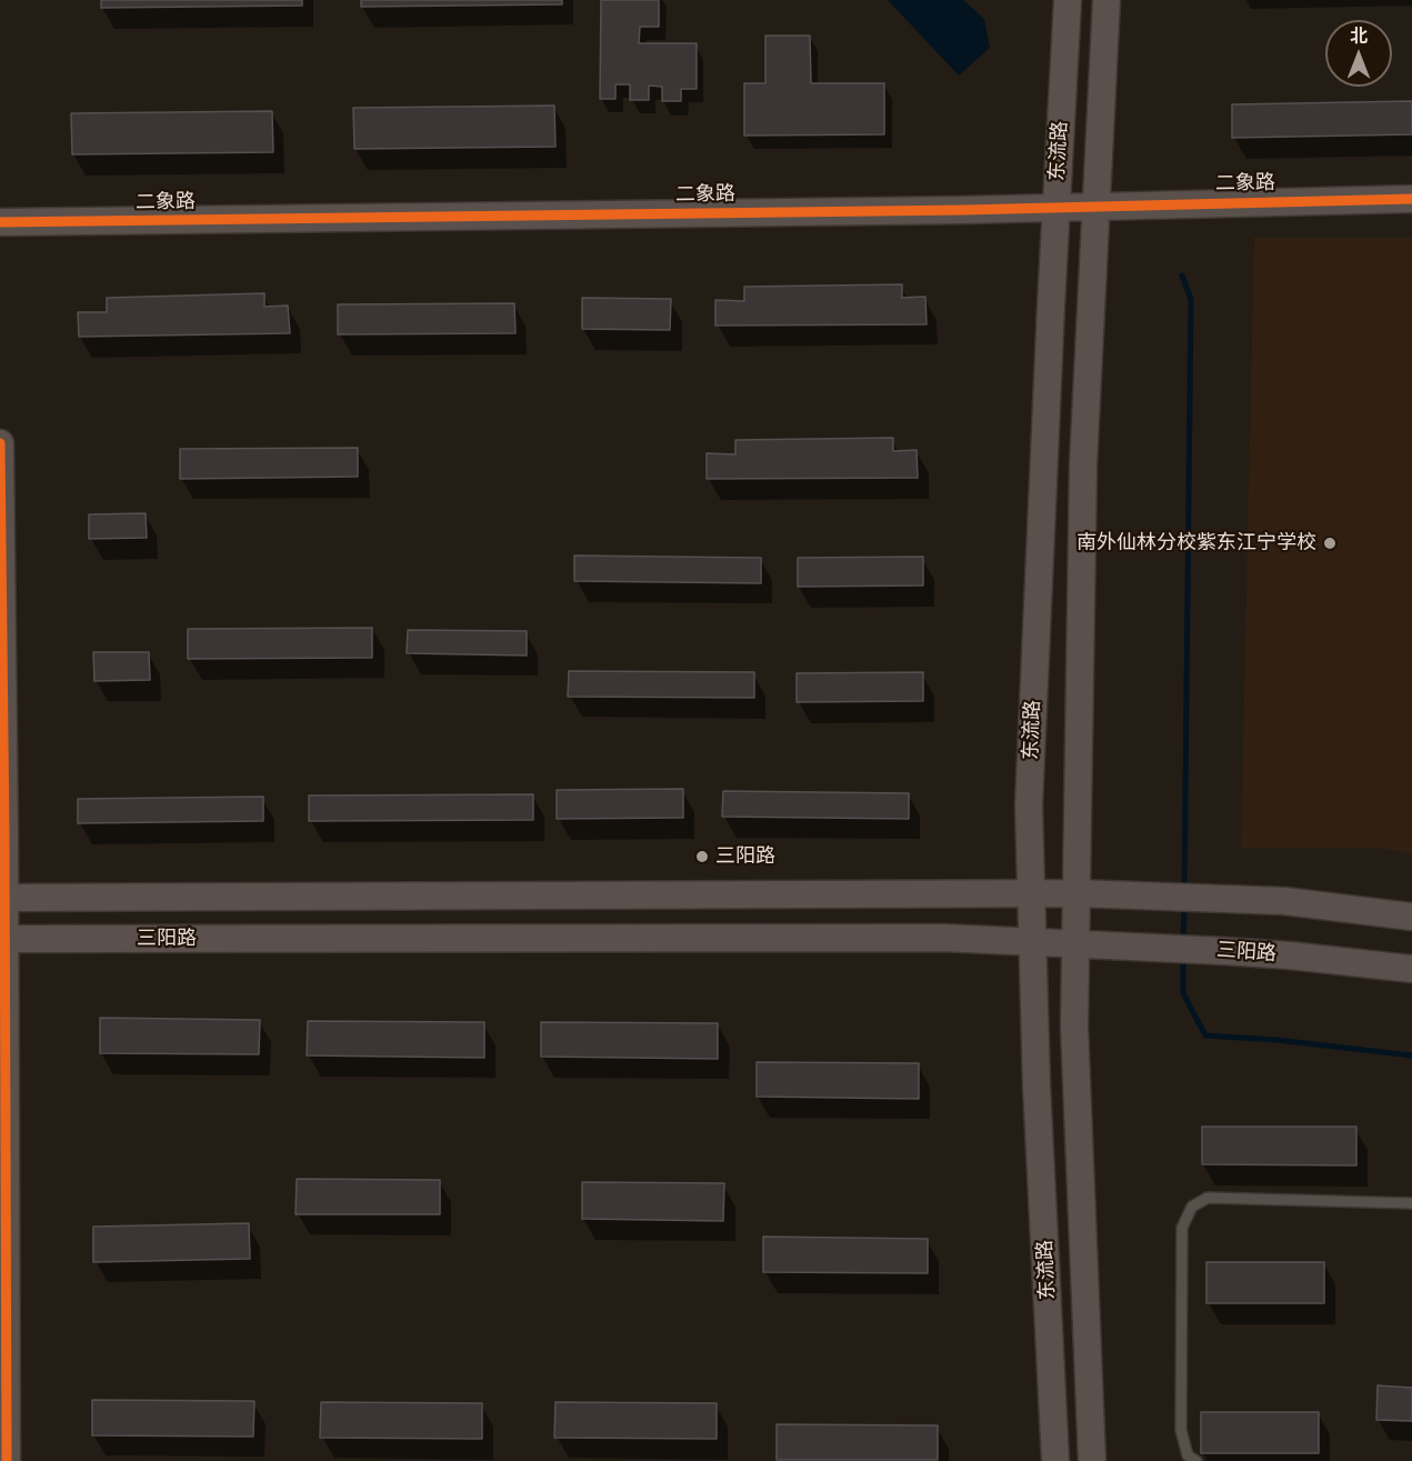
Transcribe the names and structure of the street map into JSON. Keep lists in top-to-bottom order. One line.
{"streets":{"main road":["东流路","二象路","三阳路"]},"crossings":[["东流路","二象路"],["东流路","三阳路"]],"places":["南外仙林分校紫东江宁学校","三阳路"],"north":"top"}
